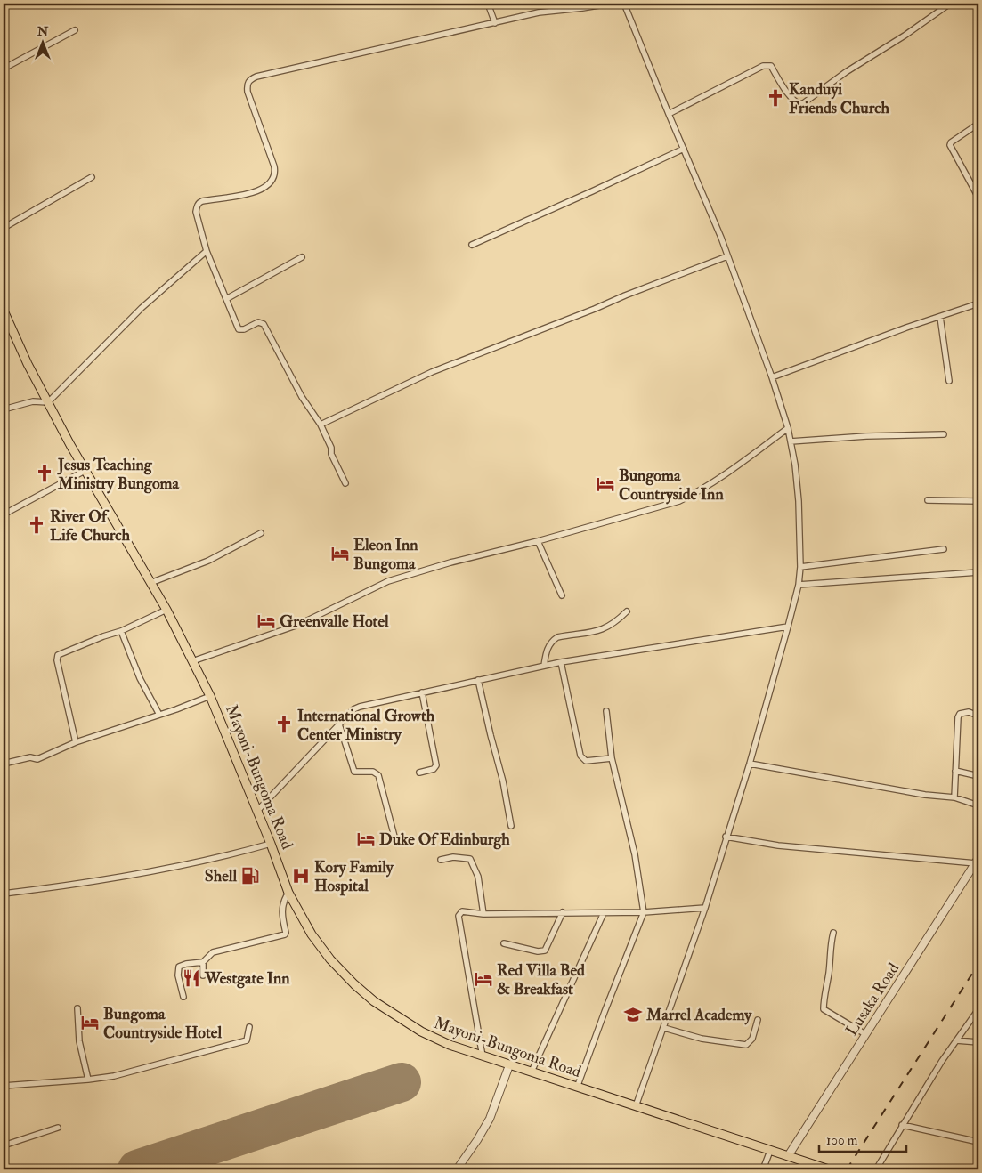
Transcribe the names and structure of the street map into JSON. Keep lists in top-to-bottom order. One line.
{"streets":{"main road":["Mayoni-Bungoma Road"],"street":["Lusaka Road"]},"crossings":[["Mayoni-Bungoma Road","Lusaka Road"]],"places":{"church":["Kanduyi Friends Church","Jesus Teaching Ministry Bungoma","River Of Life Church","International Growth Center Ministry"],"hotel":["Bungoma Countryside Inn","Eleon Inn Bungoma","Greenvalle Hotel","Duke Of Edinburgh","Red Villa Bed & Breakfast","Bungoma Countryside Hotel"],"fuel station":["Shell"],"hospital":["Kory Family Hospital"],"restaurant":["Westgate Inn"],"school or university":["Marrel Academy"]},"scale_bar":"100 m","north":"top"}
